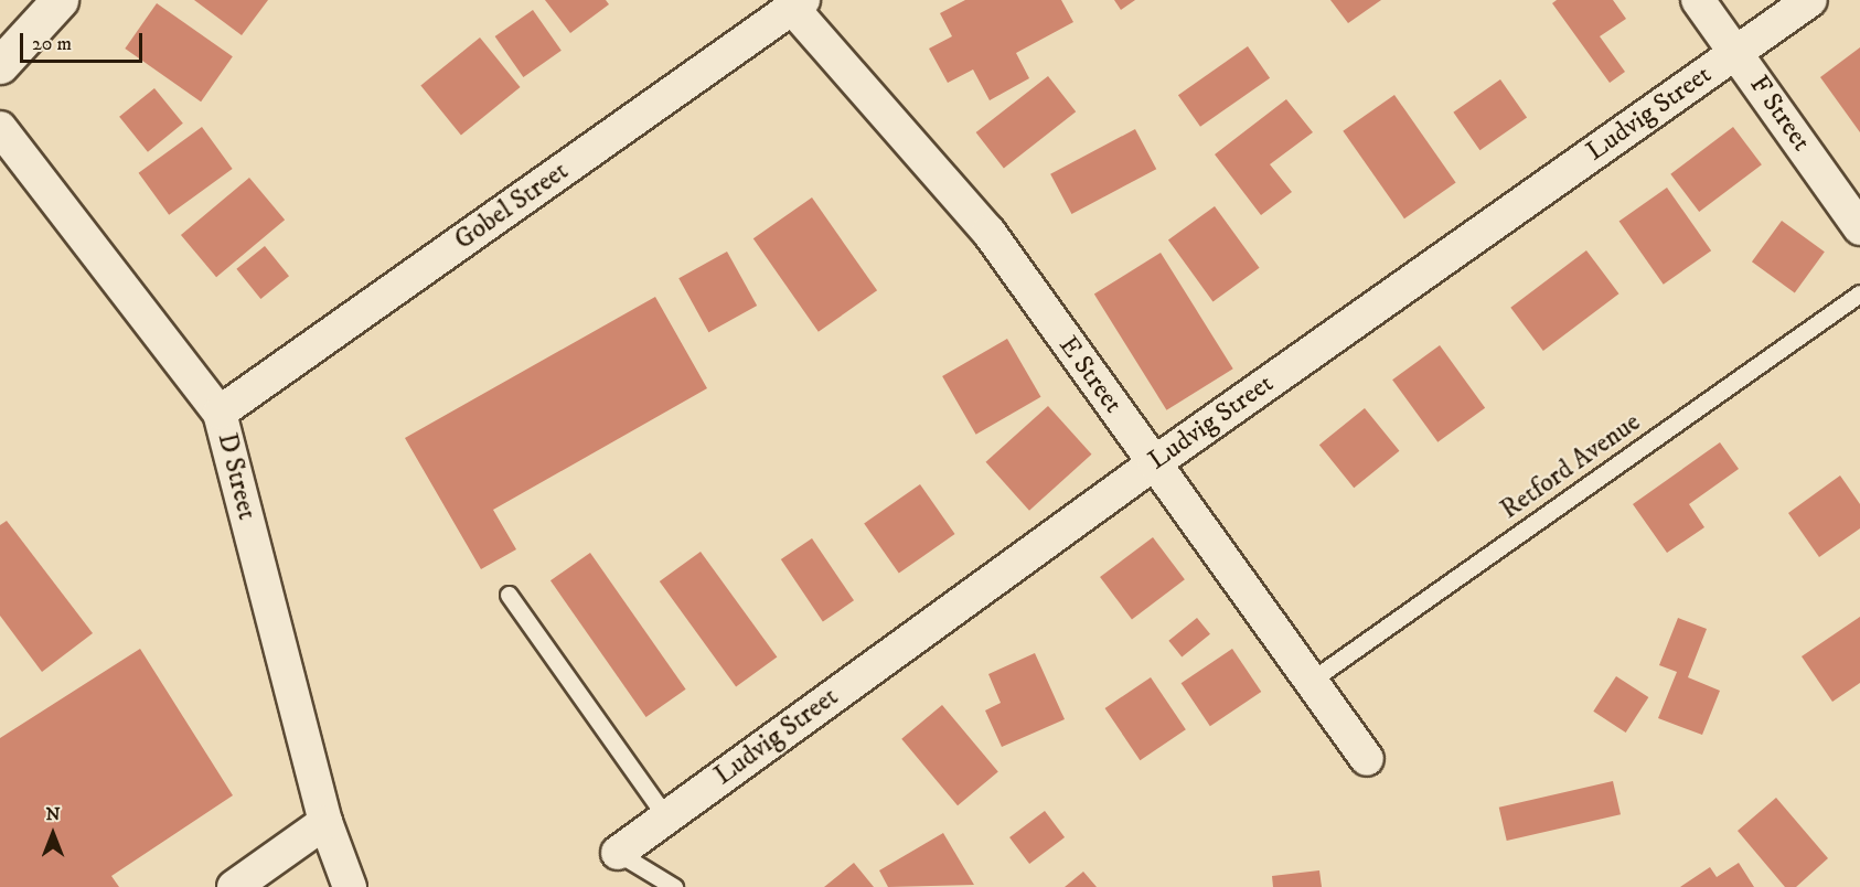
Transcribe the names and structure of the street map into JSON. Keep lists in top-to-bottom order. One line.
{"streets":{"street":["Ludvig Street","F Street","Gobel Street","E Street","D Street"],"lane":["Retford Avenue"]},"crossings":[["Ludvig Street","F Street"],["Ludvig Street","E Street"],["Gobel Street","E Street"],["Gobel Street","D Street"],["E Street","Retford Avenue"]],"scale_bar":"20 m","north":"top"}
